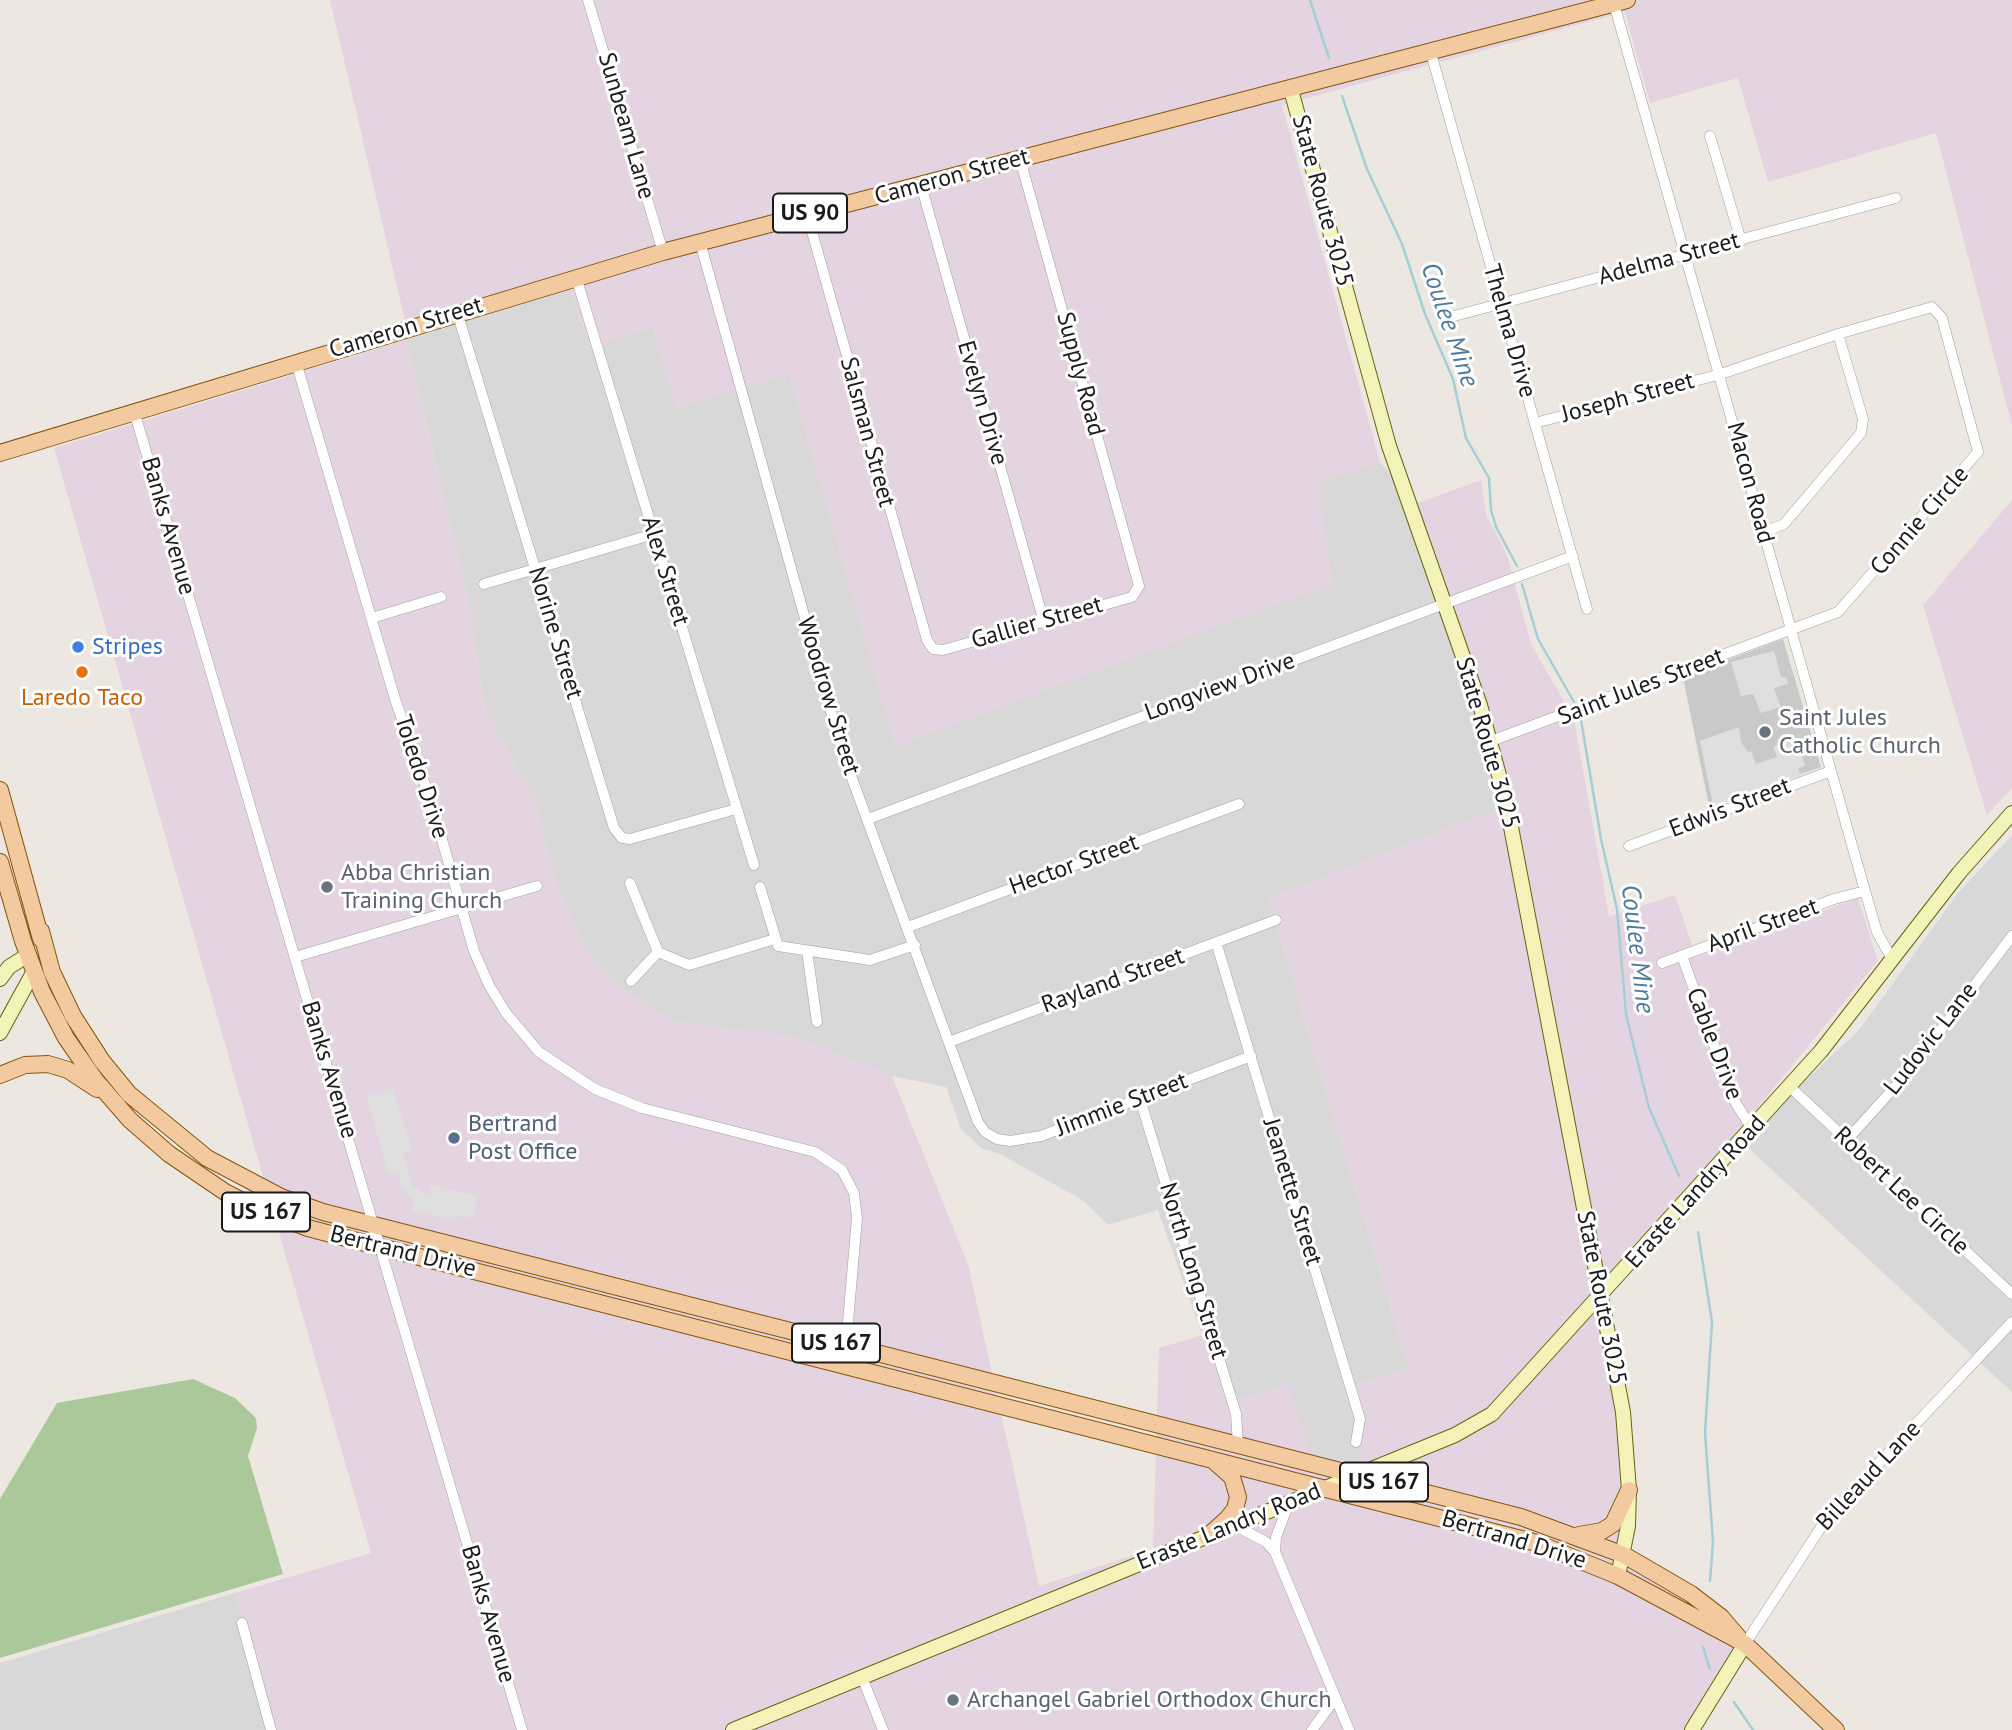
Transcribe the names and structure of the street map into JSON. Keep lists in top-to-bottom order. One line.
{"streets":{"main road":["Cameron Street","US 90","US 167","Bertrand Drive"],"street":["Sunbeam Lane","State Route 3025","Adelma Street","Thelma Drive","Supply Road","Joseph Street","Evelyn Drive","Salsman Street","Macon Road","Connie Circle","Banks Avenue","Alex Street","Gallier Street","Norine Street","Longview Drive","Saint Jules Street","Woodrow Street","Toledo Drive","Edwis Street","Hector Street","April Street","Rayland Street","Ludovic Lane","Cable Drive","Jimmie Street","Robert Lee Circle","Jeanette Street","Eraste Landry Road","North Long Street","Billeaud Lane"]},"crossings":[["Sunbeam Lane","Cameron Street"],["Cameron Street","State Route 3025"],["Cameron Street","Thelma Drive"],["Cameron Street","Supply Road"],["Cameron Street","Evelyn Drive"],["Cameron Street","Salsman Street"],["Cameron Street","Macon Road"],["Cameron Street","Banks Avenue"],["Cameron Street","Alex Street"],["Cameron Street","Norine Street"],["Cameron Street","Woodrow Street"],["Cameron Street","Toledo Drive"],["State Route 3025","Longview Drive"],["State Route 3025","Saint Jules Street"],["State Route 3025","Eraste Landry Road"],["State Route 3025","Bertrand Drive"],["Adelma Street","Thelma Drive"],["Adelma Street","Macon Road"],["Thelma Drive","Joseph Street"],["Thelma Drive","Longview Drive"],["Supply Road","Gallier Street"],["Joseph Street","Macon Road"],["Joseph Street","Connie Circle"],["Evelyn Drive","Gallier Street"],["Salsman Street","Gallier Street"],["Macon Road","Connie Circle"],["Macon Road","Saint Jules Street"],["Macon Road","Edwis Street"],["Macon Road","April Street"],["Macon Road","Eraste Landry Road"],["Connie Circle","Saint Jules Street"],["Banks Avenue","Bertrand Drive"],["Alex Street","Norine Street"],["Longview Drive","Woodrow Street"],["Woodrow Street","Hector Street"],["Woodrow Street","Rayland Street"],["Woodrow Street","Jimmie Street"],["Toledo Drive","Bertrand Drive"],["April Street","Cable Drive"],["Rayland Street","Jeanette Street"],["Ludovic Lane","Robert Lee Circle"],["Cable Drive","Eraste Landry Road"],["Jimmie Street","Jeanette Street"],["Jimmie Street","North Long Street"],["Robert Lee Circle","Eraste Landry Road"],["Eraste Landry Road","Bertrand Drive"],["Bertrand Drive","North Long Street"],["Bertrand Drive","Billeaud Lane"]],"water":["Coulee Mine"],"places":["Stripes","Laredo Taco","Saint Jules Catholic Church","Abba Christian Training Church","Bertrand Post Office","Archangel Gabriel Orthodox Church"]}
